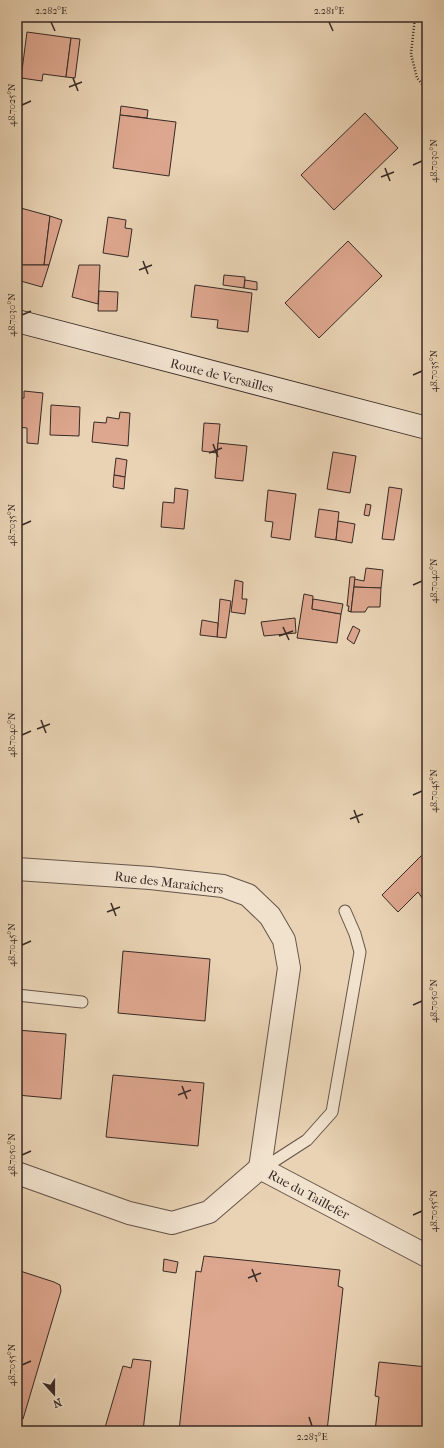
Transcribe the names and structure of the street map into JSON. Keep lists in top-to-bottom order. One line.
{"streets":{"street":["Route de Versailles","Rue des Maraîchers","Rue du Taillefer"]},"crossings":[["Rue des Maraîchers","Rue du Taillefer"]],"north":"bottom","coordinates":["2.282°E","2.281°E","48.7025°N","48.7030°N","48.7035°N","48.7040°N","48.7045°N","48.7050°N","48.7055°N","2.283°E"]}
